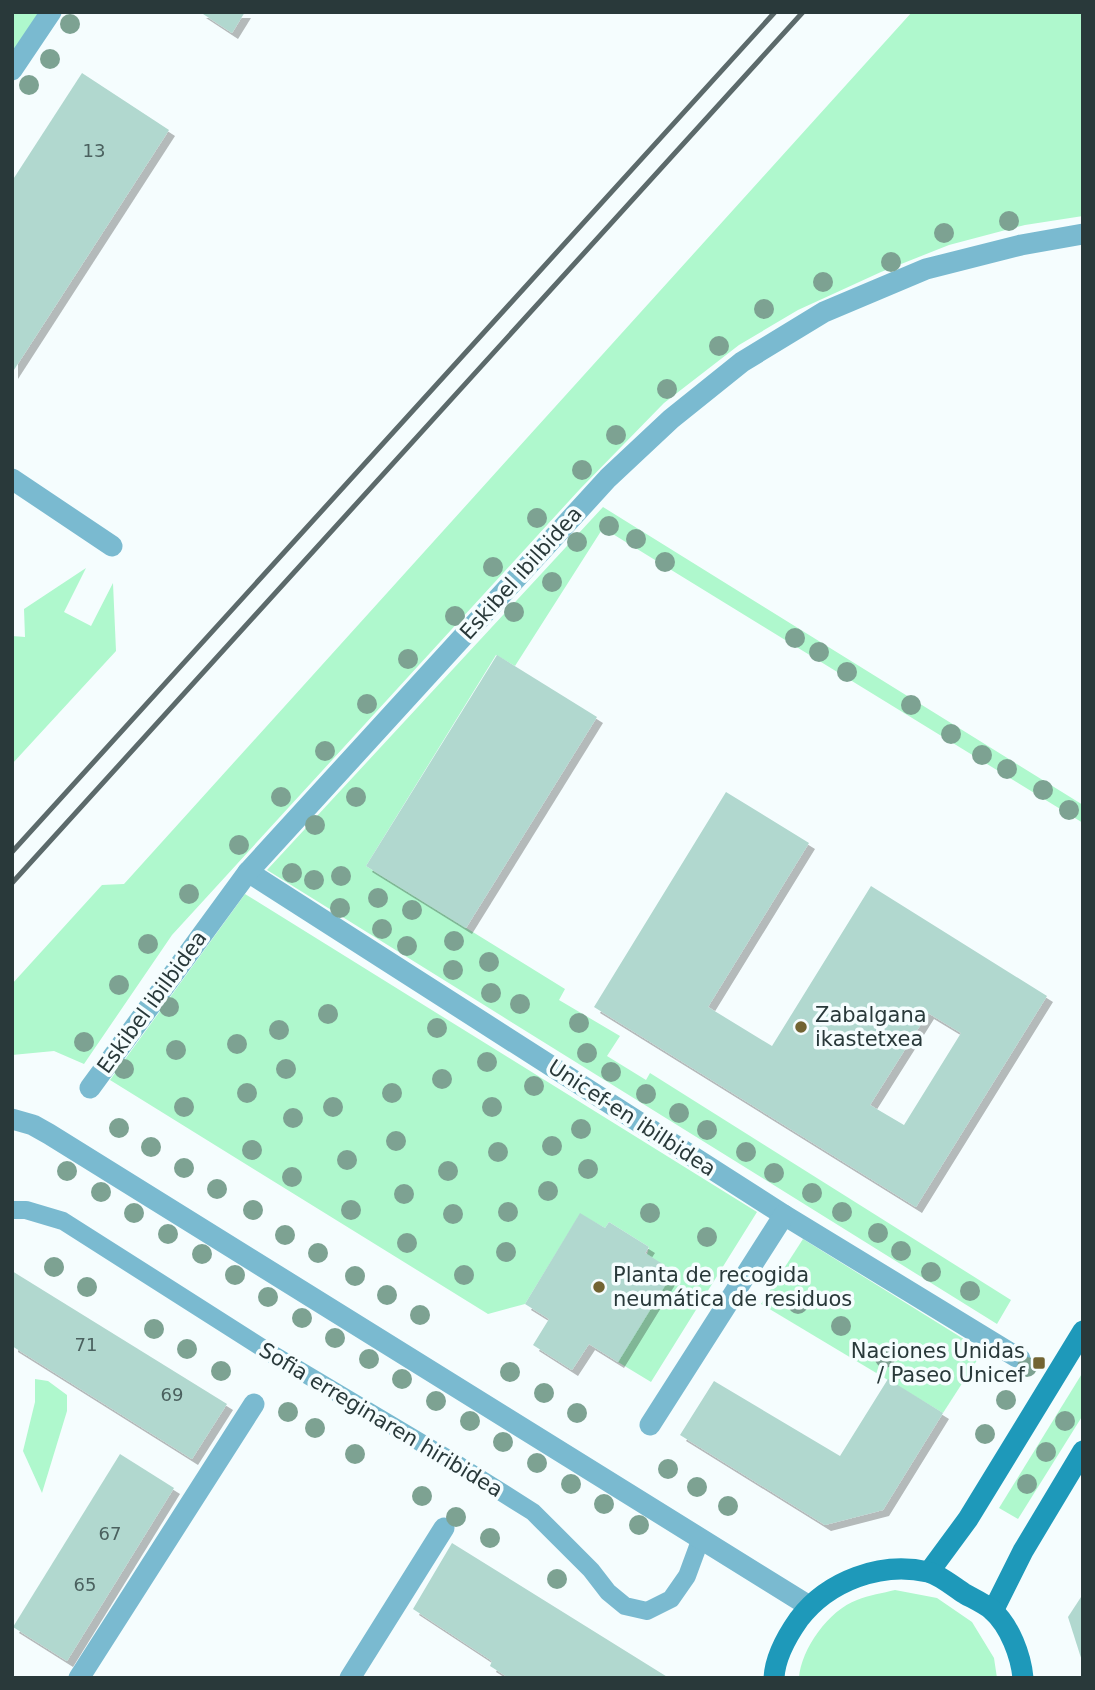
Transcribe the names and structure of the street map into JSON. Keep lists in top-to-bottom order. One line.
{"streets":{"street":["Eskibel ibilbidea","Unicef-en ibilbidea"],"lane":["Sofia erreginaren hiribidea"]},"crossings":[["Eskibel ibilbidea","Unicef-en ibilbidea"]],"places":{"other":["Zabalgana ikastetxea","Planta de recogida neumática de residuos"],"transit":["Naciones Unidas / Paseo Unicef"]},"house_numbers":["13","71","69","67","65"]}
